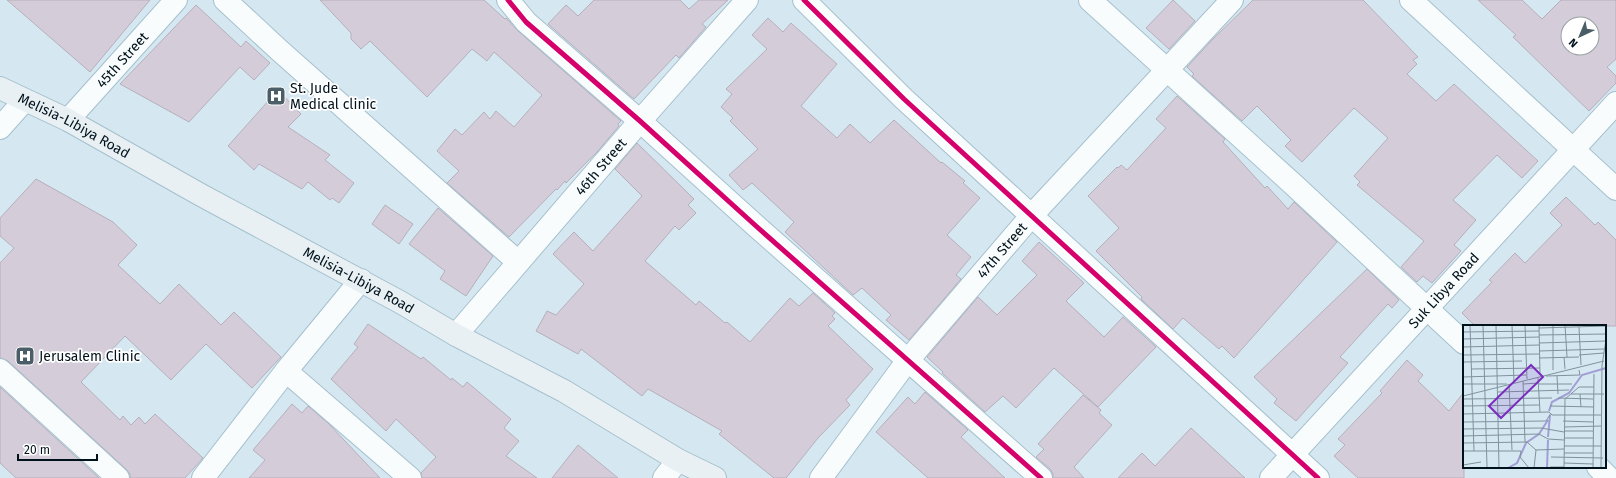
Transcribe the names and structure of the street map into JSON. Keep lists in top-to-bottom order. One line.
{"streets":{"main road":["Melisia-Libiya Road"],"street":["45th Street","46th Street","47th Street","Suk Libya Road"]},"crossings":[["45th Street","Melisia-Libiya Road"],["Melisia-Libiya Road","46th Street"]],"places":{"hospital":["St. Jude Medical clinic","Jerusalem Clinic"]},"scale_bar":"20 m","north":"bottom left"}
